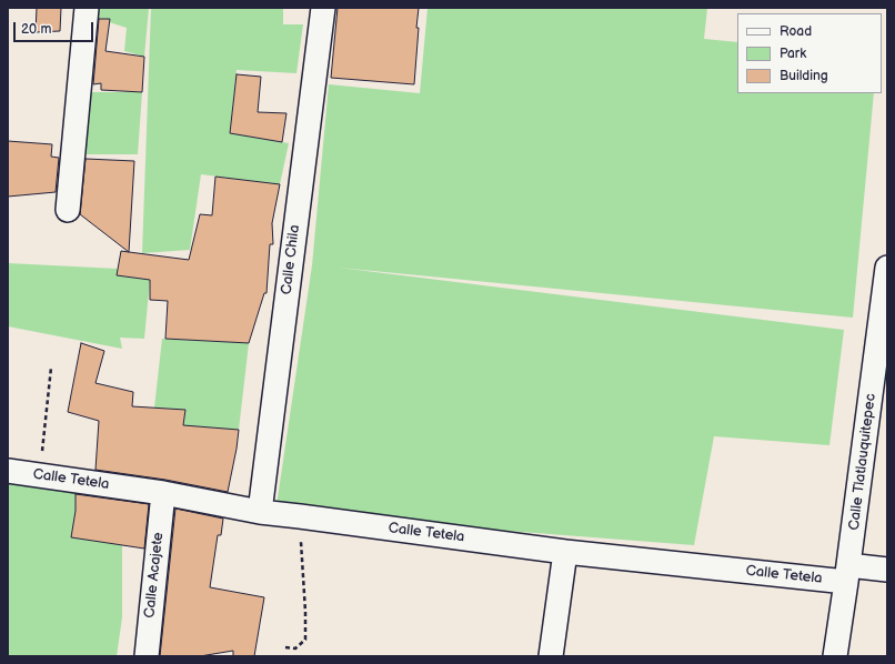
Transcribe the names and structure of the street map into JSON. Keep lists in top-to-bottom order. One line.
{"streets":{"street":["Calle Chila","Calle Tlatlauquitepec","Calle Tetela","Calle Acajete"]},"crossings":[["Calle Chila","Calle Tetela"],["Calle Tlatlauquitepec","Calle Tetela"],["Calle Tetela","Calle Acajete"]],"legend":["Road","Park","Building"],"scale_bar":"20 m"}
